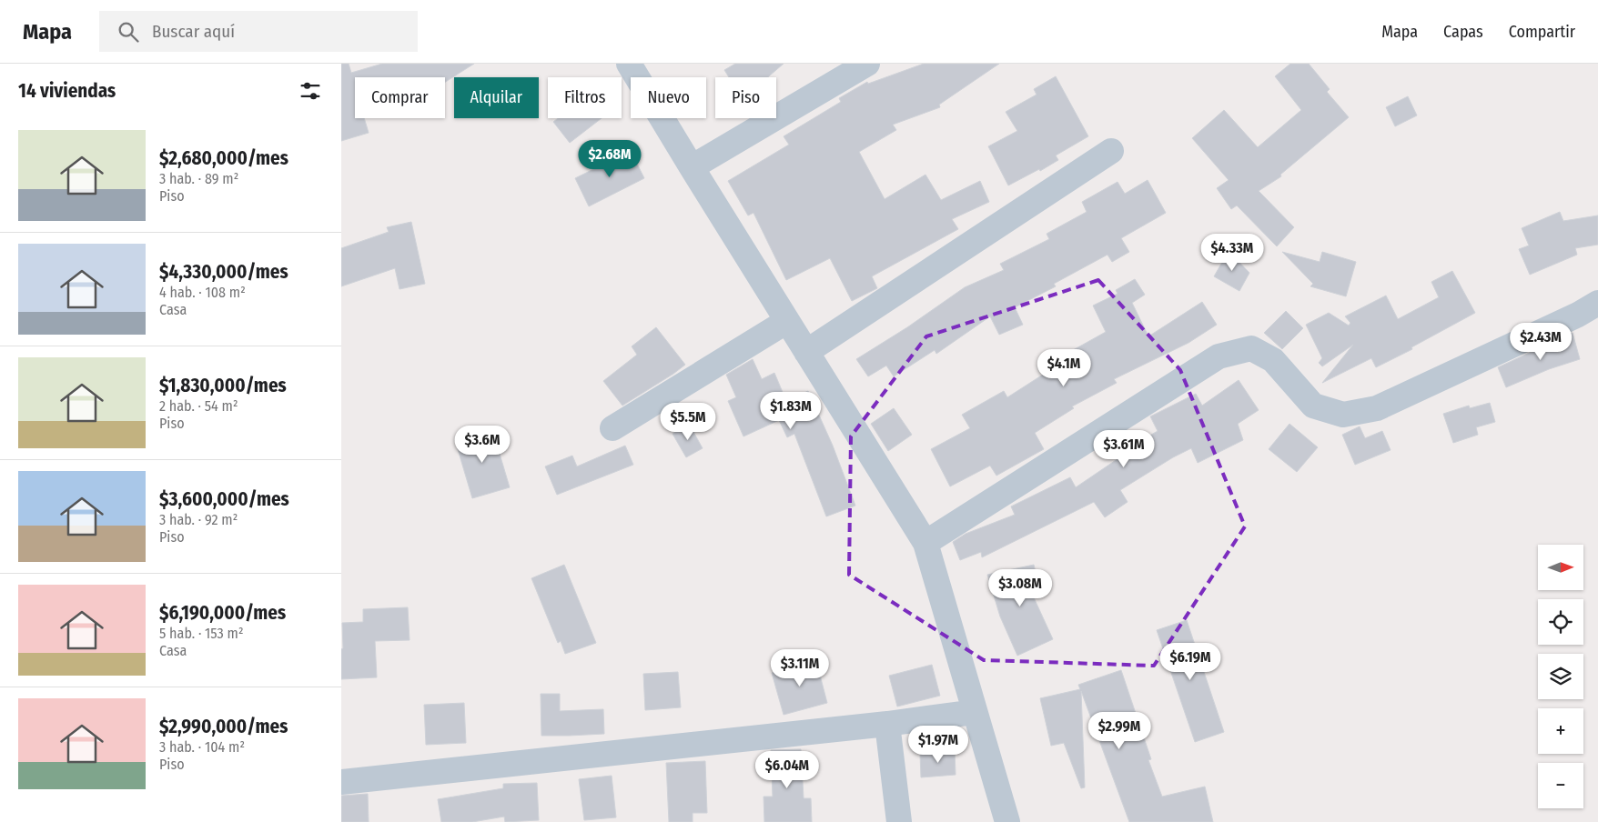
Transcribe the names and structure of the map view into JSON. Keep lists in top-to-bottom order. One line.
{"north":"right","page":{"header":"Mapa","search":"Buscar aquí","nav":["Mapa","Capas","Compartir"],"heading":"14 viviendas","chip":["Comprar","Alquilar","Filtros","Nuevo","Piso"],"list":[{"name":"$2,680,000/mes","note":"3 hab. · 89 m² · Piso"},{"name":"$4,330,000/mes","note":"4 hab. · 108 m² · Casa"},{"name":"$1,830,000/mes","note":"2 hab. · 54 m² · Piso"},{"name":"$3,600,000/mes","note":"3 hab. · 92 m² · Piso"},{"name":"$6,190,000/mes","note":"5 hab. · 153 m² · Casa"},{"name":"$2,990,000/mes","note":"3 hab. · 104 m² · Piso"}],"price":["$2.68M","$4.33M","$2.43M","$4.1M","$1.83M","$5.5M","$3.6M","$3.61M","$3.08M","$6.19M","$3.11M","$2.99M","$1.97M","$6.04M"],"map_buttons":["+","−"]}}
